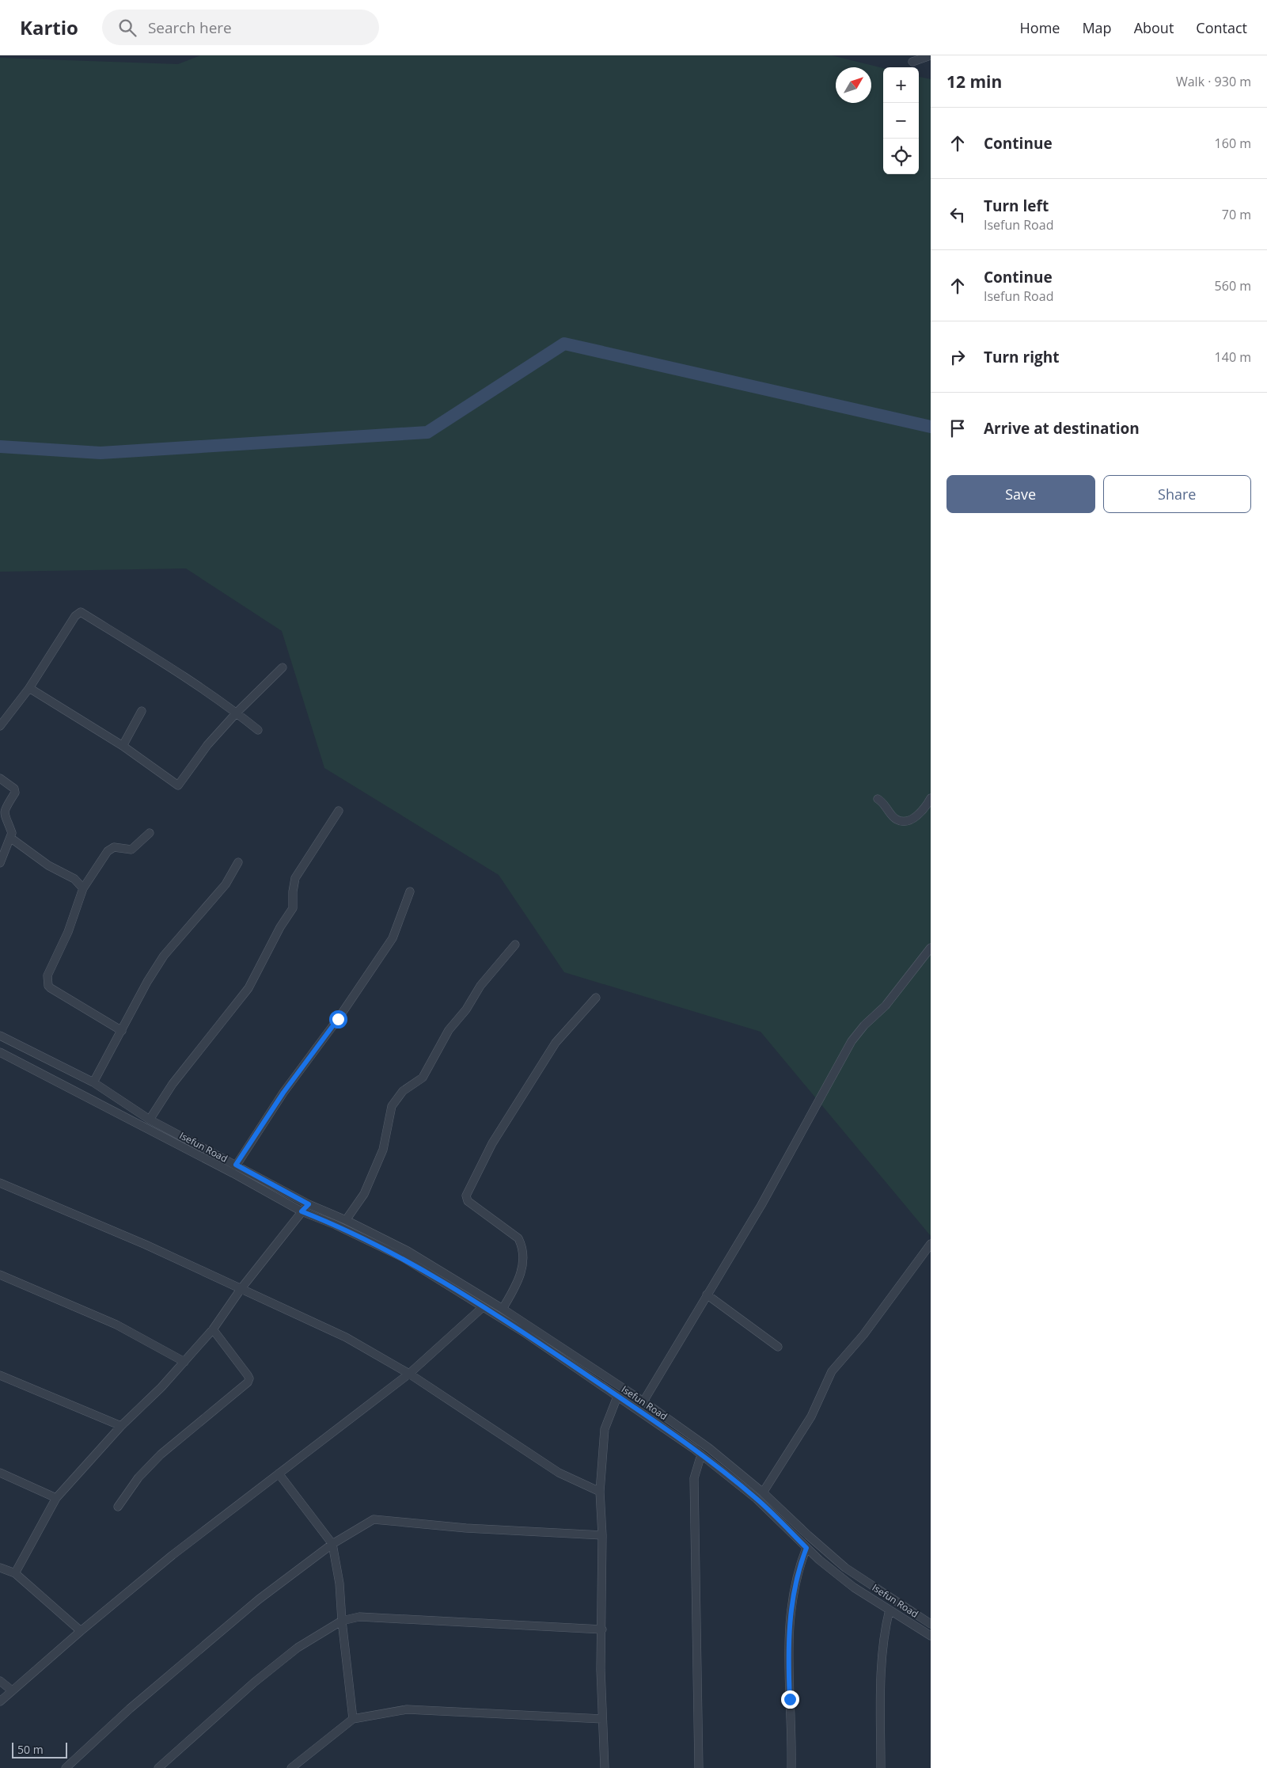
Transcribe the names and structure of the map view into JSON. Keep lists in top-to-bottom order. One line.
{"streets":{"street":["Isefun Road"]},"scale_bar":"50 m","north":"top right","page":{"header":"Kartio","search":"Search here","nav":["Home","Map","About","Contact"],"heading":["12 min","Walk · 930 m"],"map_buttons":["+","−"],"list":[["Continue","160 m"],["Turn left","Isefun Road","70 m"],["Continue","Isefun Road","560 m"],["Turn right","140 m"],"Arrive at destination"],"buttons":["Save","Share"],"scale":"50 m"}}
